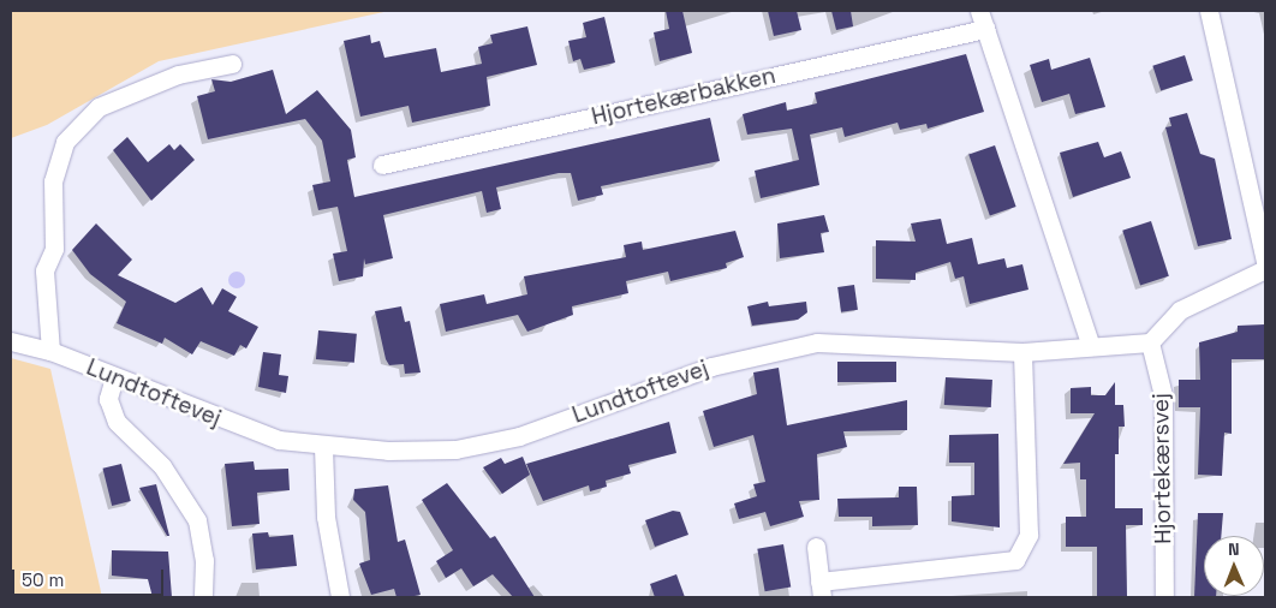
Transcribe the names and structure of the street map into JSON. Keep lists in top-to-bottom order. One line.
{"streets":{"street":["Hjortekærbakken","Lundtoftevej","Hjortekærsvej"]},"crossings":[["Lundtoftevej","Hjortekærsvej"]],"scale_bar":"50 m","north":"top"}
